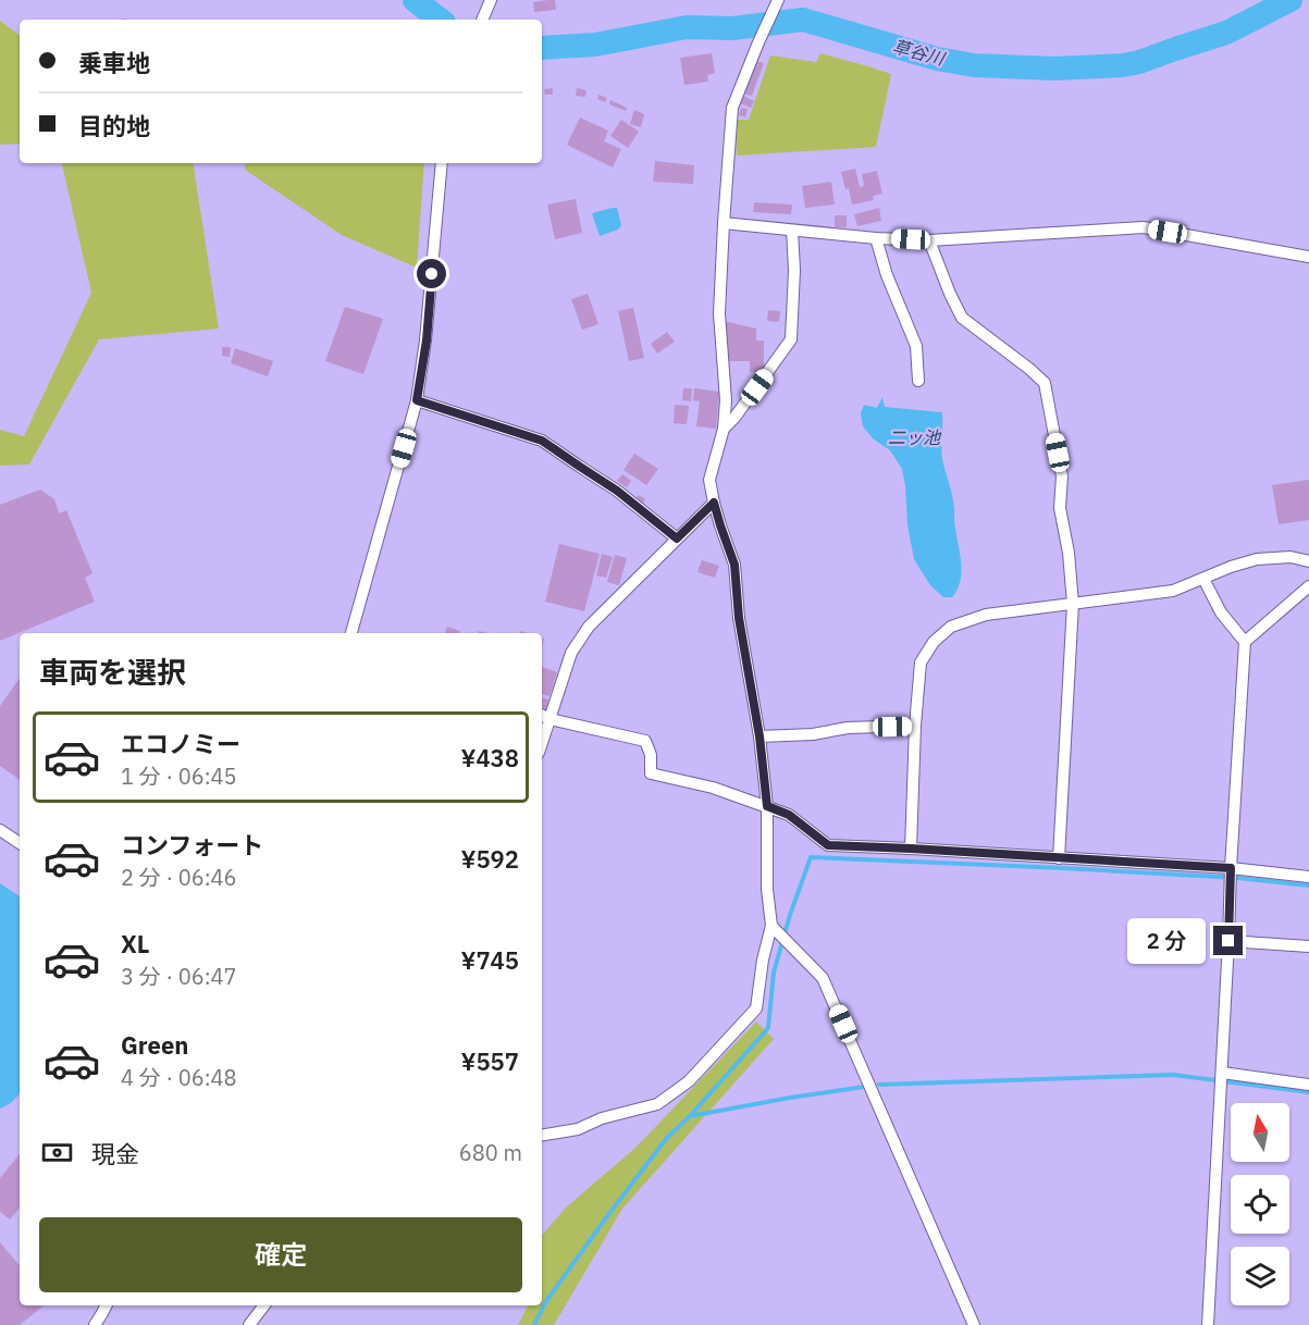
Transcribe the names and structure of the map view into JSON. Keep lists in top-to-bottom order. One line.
{"water":["草谷川","二ッ池"],"north":"top","page":{"banner":["乗車地","目的地"],"heading":"車両を選択","list":[{"name":"エコノミー","note":"1 分 · 06:45","value":"¥438"},{"name":"コンフォート","note":"2 分 · 06:46","value":"¥592"},{"name":"XL","note":"3 分 · 06:47","value":"¥745"},{"name":"Green","note":"4 分 · 06:48","value":"¥557"}],"bubble":"2 分","pay":["現金","680 m"],"buttons":"確定"}}
